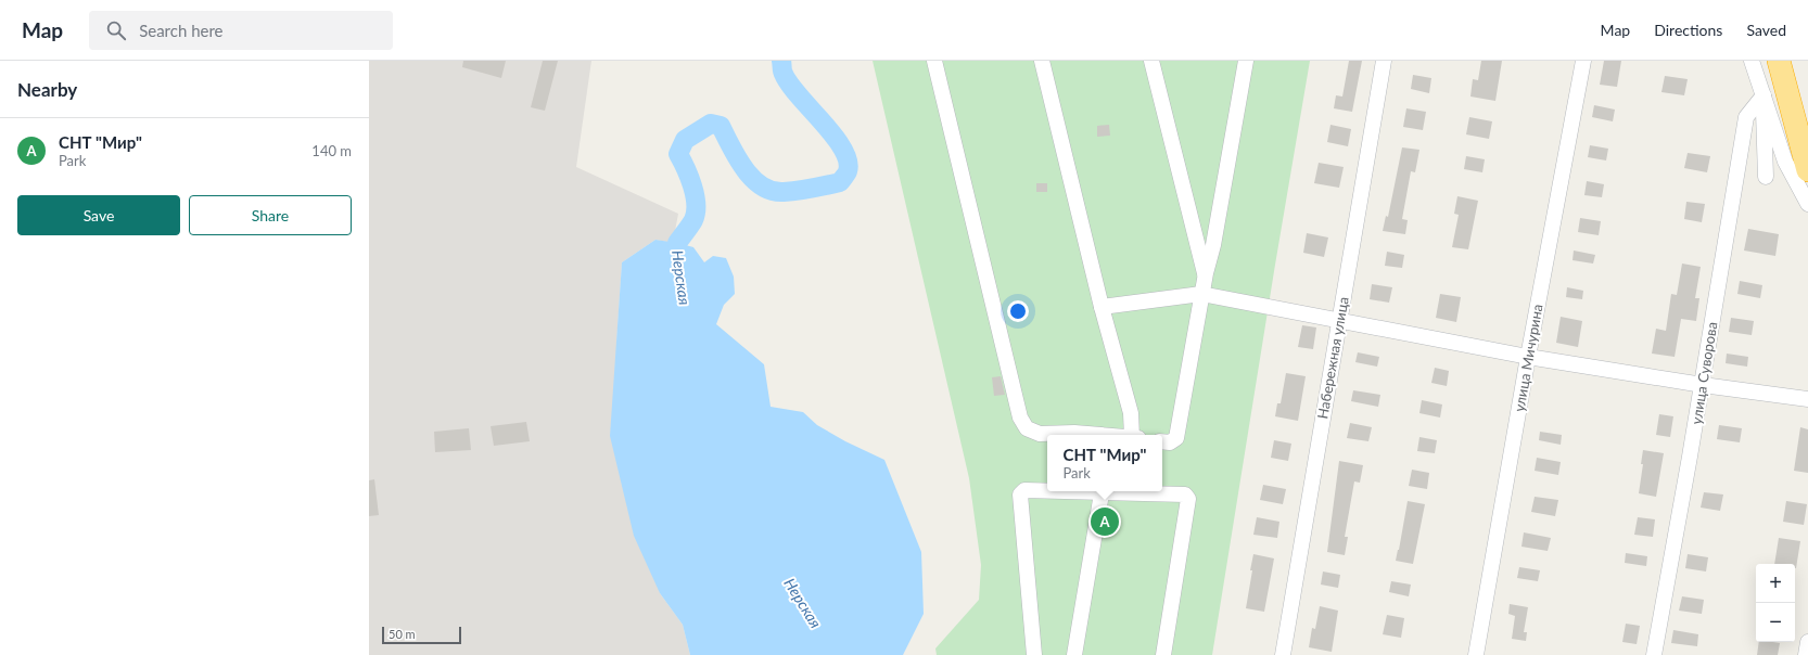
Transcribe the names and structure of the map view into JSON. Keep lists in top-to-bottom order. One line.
{"streets":{"street":["Набережная улица","улица Мичурина","улица Суворова"]},"water":["Нерская"],"scale_bar":"50 m","page":{"header":"Map","search":"Search here","nav":["Map","Directions","Saved"],"heading":"Nearby","list":[{"mark":"A","name":"СНТ \"Мир\"","note":"Park","value":"140 m"}],"buttons":["Save","Share"],"popup":["СНТ \"Мир\"","Park"],"pins":"A","map_buttons":["+","−"],"scale":"50 m"}}
